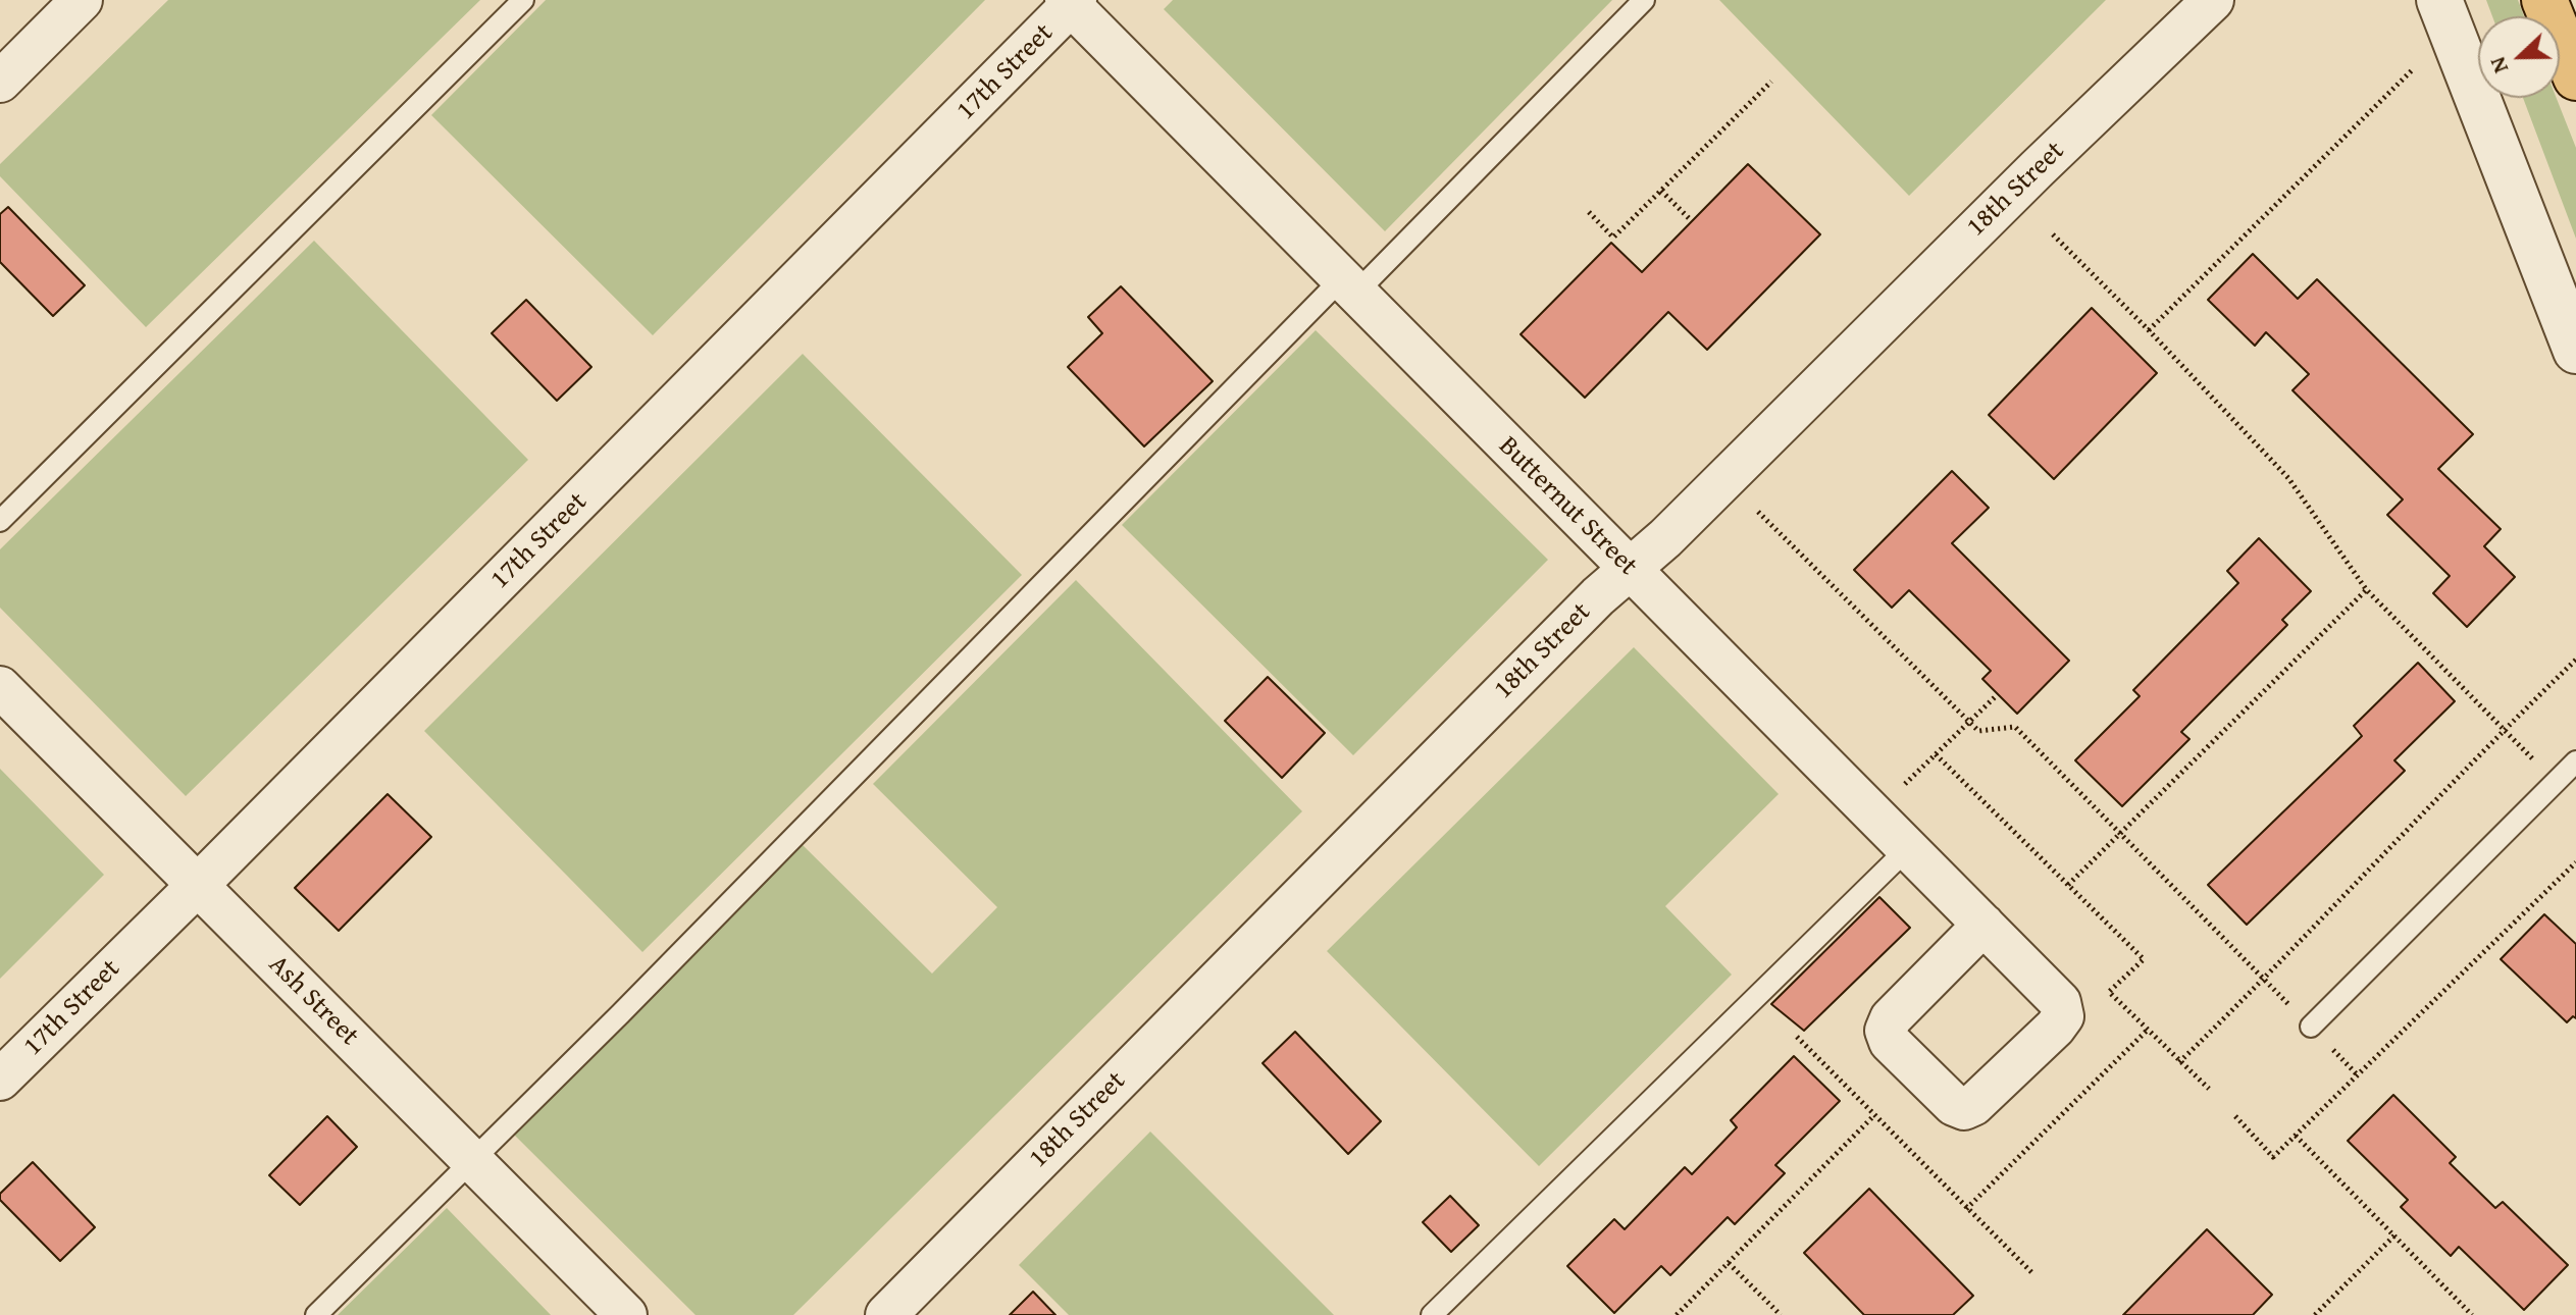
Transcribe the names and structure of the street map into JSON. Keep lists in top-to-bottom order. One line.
{"streets":{"street":["17th Street","18th Street","Butternut Street","Ash Street"]},"crossings":[["17th Street","Butternut Street"],["17th Street","Ash Street"],["18th Street","Butternut Street"]],"north":"left"}
